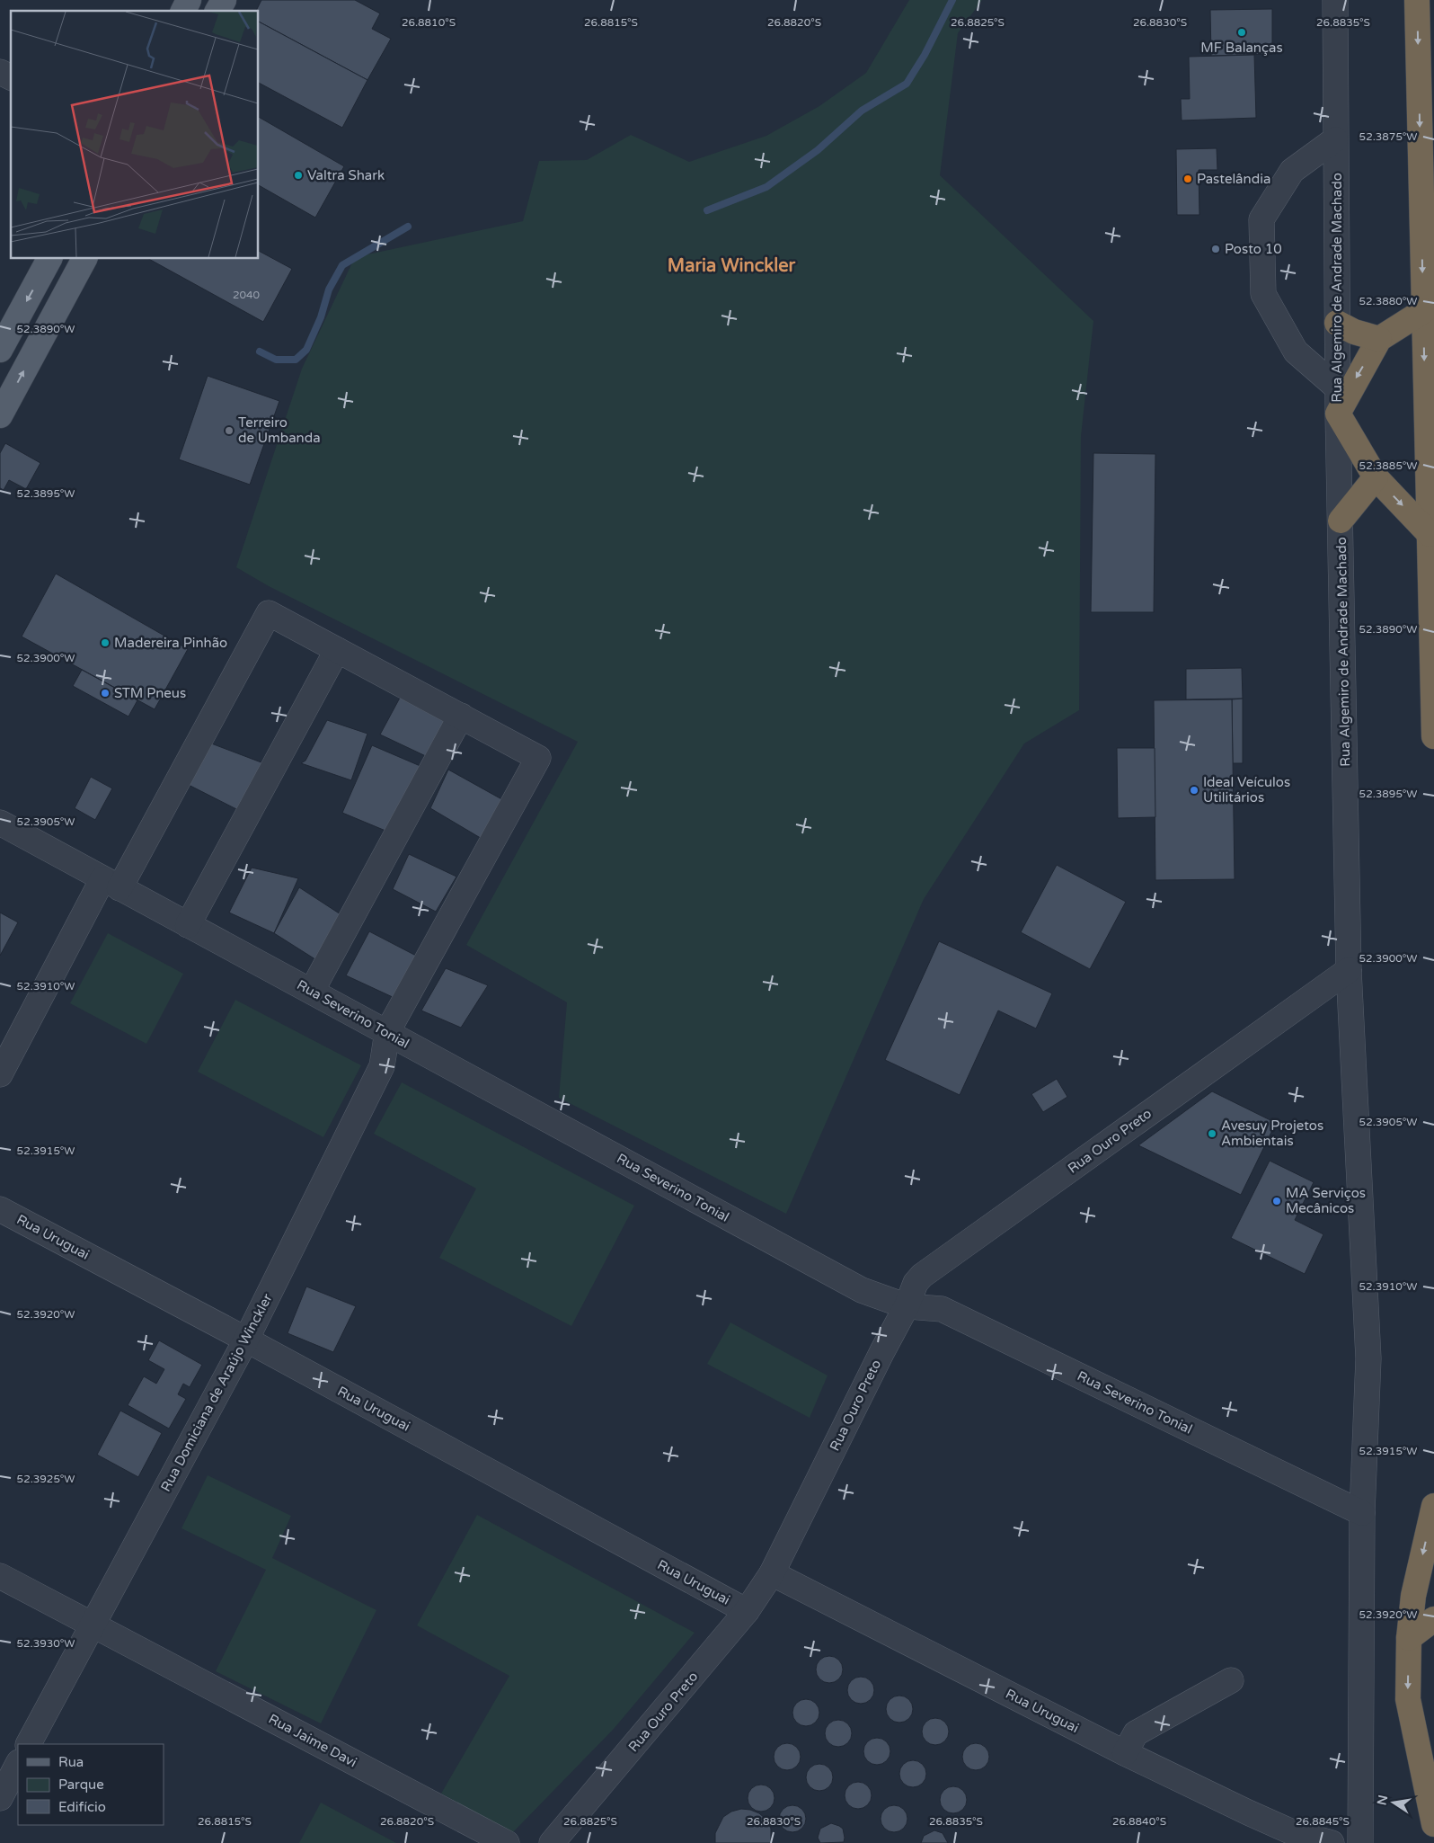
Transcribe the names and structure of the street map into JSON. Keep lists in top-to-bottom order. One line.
{"streets":{"street":["Rua Algemiro de Andrade Machado","Rua Severino Tonial","Rua Ouro Preto","Rua Uruguai","Rua Domiciana de Araújo Winckler","Rua Jaime Davi"]},"crossings":[["Rua Algemiro de Andrade Machado","Rua Severino Tonial"],["Rua Algemiro de Andrade Machado","Rua Ouro Preto"],["Rua Severino Tonial","Rua Ouro Preto"],["Rua Severino Tonial","Rua Domiciana de Araújo Winckler"],["Rua Ouro Preto","Rua Uruguai"],["Rua Uruguai","Rua Domiciana de Araújo Winckler"],["Rua Domiciana de Araújo Winckler","Rua Jaime Davi"]],"districts":["Maria Winckler"],"places":["MF Balanças","Valtra Shark","Pastelândia","Posto 10","Terreiro de Umbanda","Madereira Pinhão","STM Pneus","Ideal Veículos Utilitários","Avesuy Projetos Ambientais","MA Serviços Mecânicos"],"house_numbers":["2040"],"legend":["Rua","Parque","Edifício"],"north":"left","coordinates":["26.8810°S","26.8815°S","26.8820°S","26.8825°S","26.8830°S","26.8835°S","52.3875°W","52.3880°W","52.3890°W","52.3885°W","52.3895°W","52.3900°W","52.3905°W","52.3910°W","52.3915°W","52.3920°W","52.3925°W","52.3930°W","26.8840°S","26.8845°S"]}
